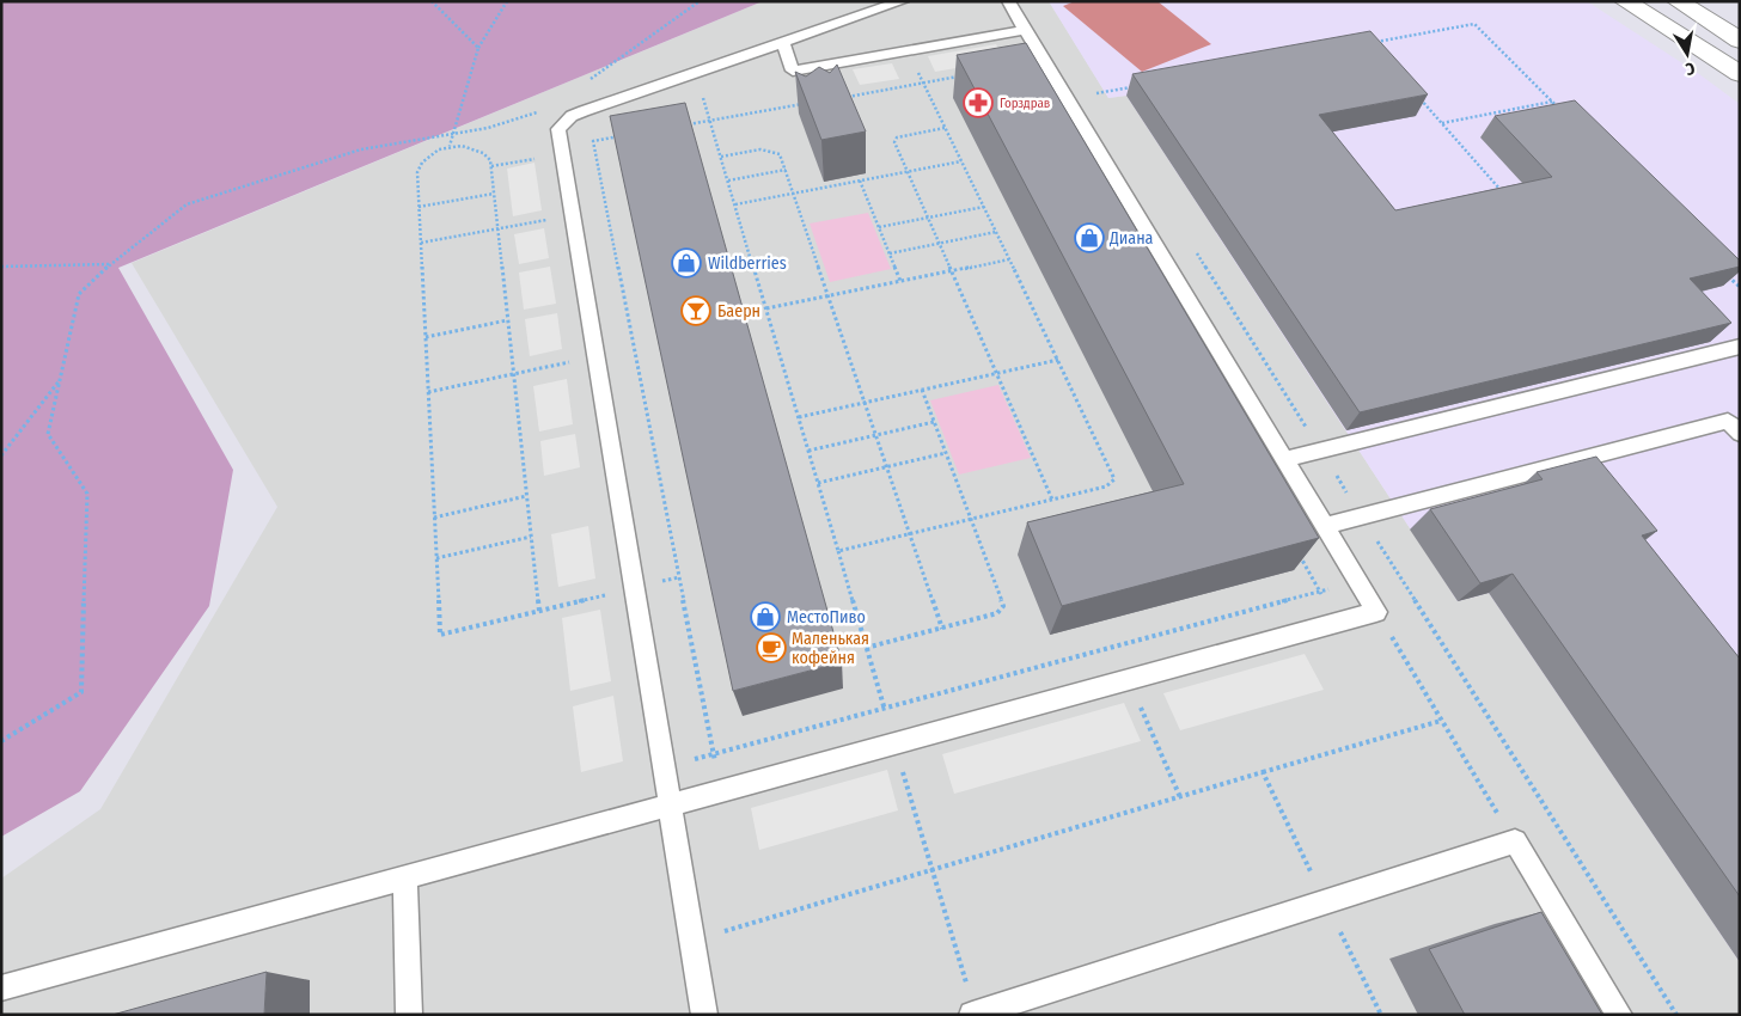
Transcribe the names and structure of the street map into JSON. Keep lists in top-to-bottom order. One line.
{"places":{"pharmacy":["Горздрав"],"shop":["Диана","Wildberries","МестоПиво"],"bar":["Баерн"],"cafe":["Маленькая кофейня"]},"north":"bottom"}
